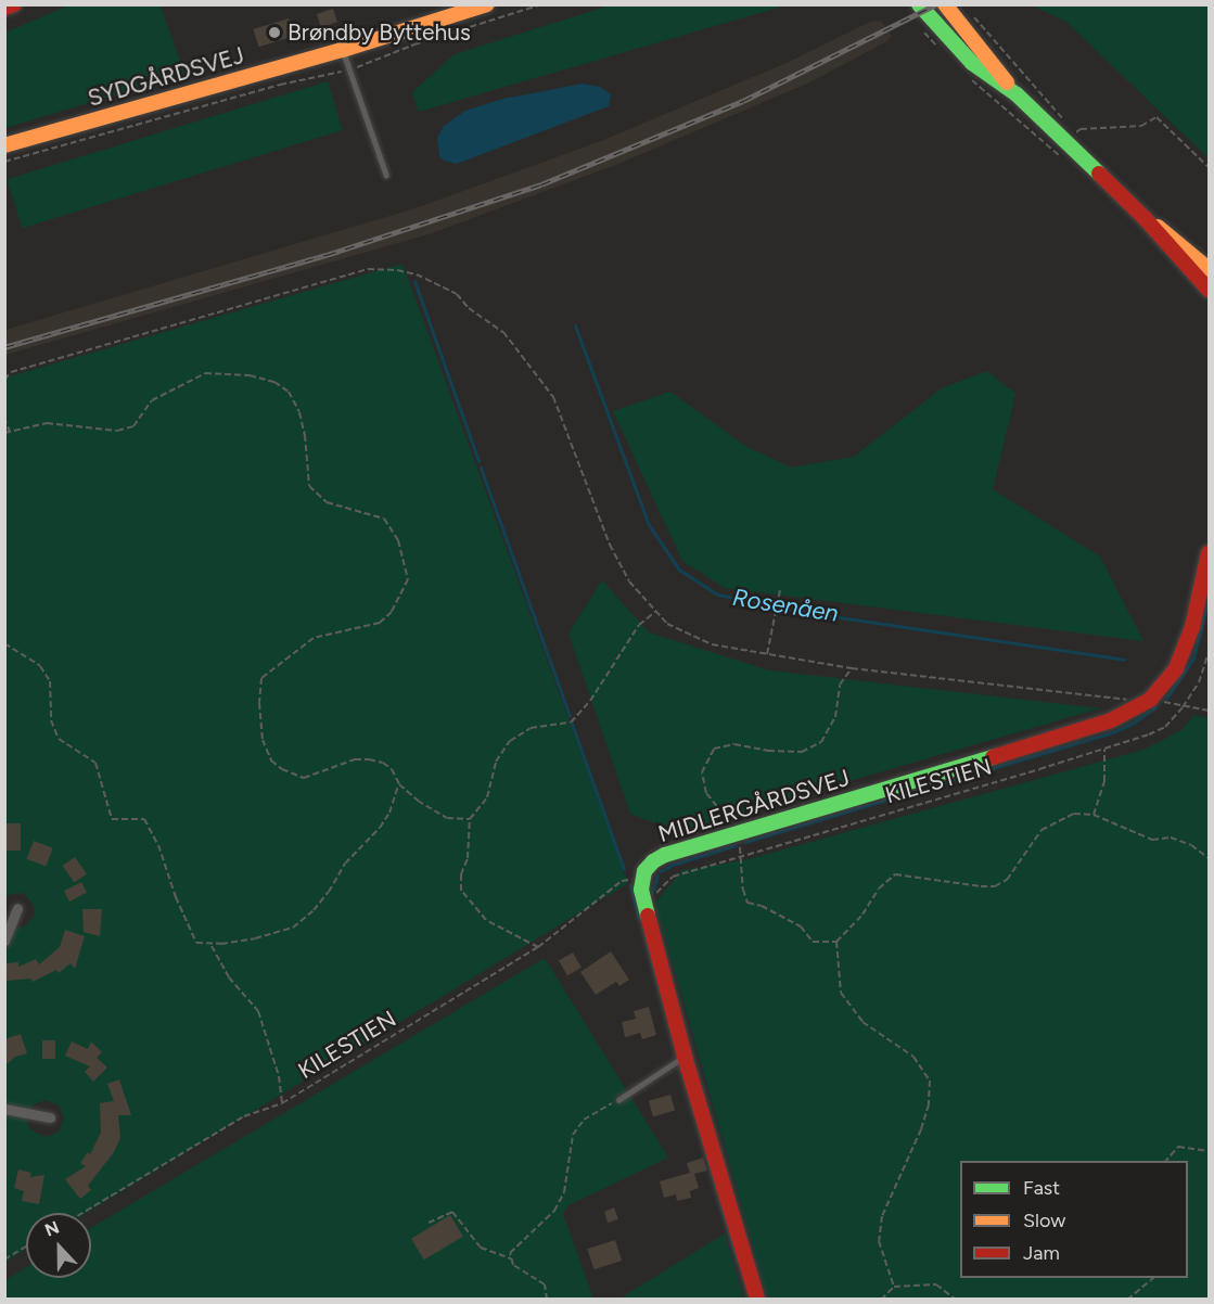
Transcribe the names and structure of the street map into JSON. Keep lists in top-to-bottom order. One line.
{"streets":{"main road":["SYDGÅRDSVEJ","MIDLERGÅRDSVEJ"],"path":["KILESTIEN"]},"crossings":[["KILESTIEN","MIDLERGÅRDSVEJ"]],"water":["Rosenåen"],"places":["Brøndby Byttehus"],"legend":["Fast","Slow","Jam"],"north":"top"}
